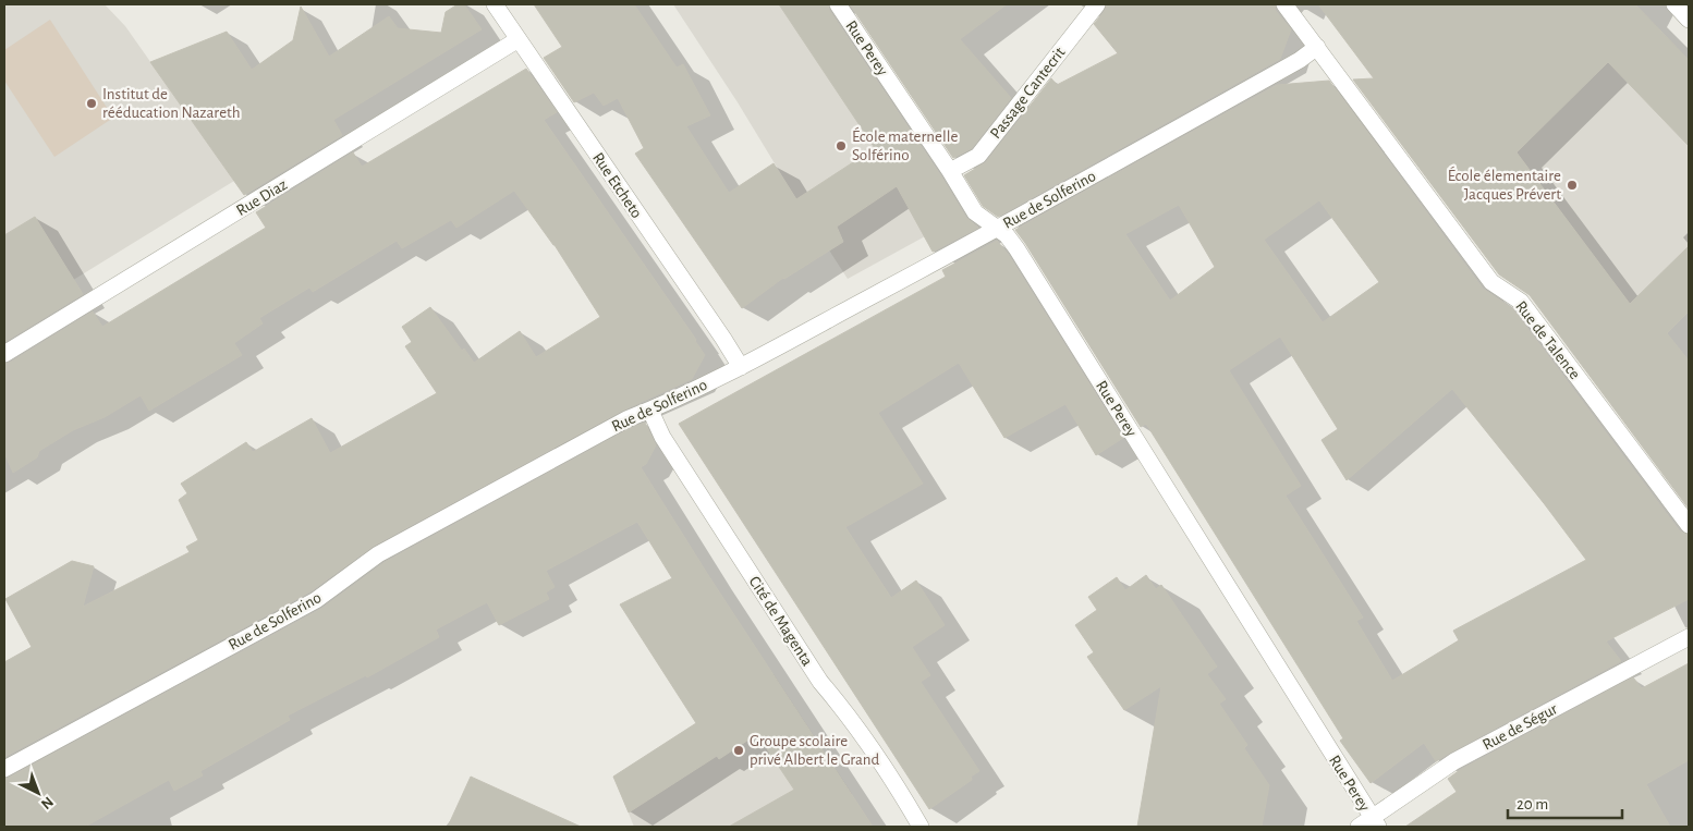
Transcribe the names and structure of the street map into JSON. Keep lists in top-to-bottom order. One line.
{"streets":{"street":["Rue Perey","Passage Cantecrit","Rue Etcheto","Rue Diaz","Rue de Solferino","Rue de Talence","Cité de Magenta","Rue de Ségur"]},"crossings":[["Rue Perey","Passage Cantecrit"],["Rue Perey","Rue de Solferino"],["Rue Perey","Rue de Ségur"],["Rue Etcheto","Rue Diaz"],["Rue Etcheto","Rue de Solferino"],["Rue de Solferino","Rue de Talence"],["Rue de Solferino","Cité de Magenta"]],"places":["Institut de rééducation Nazareth","École maternelle Solférino","École élementaire Jacques Prévert","Groupe scolaire privé Albert le Grand"],"scale_bar":"20 m","north":"bottom right"}
